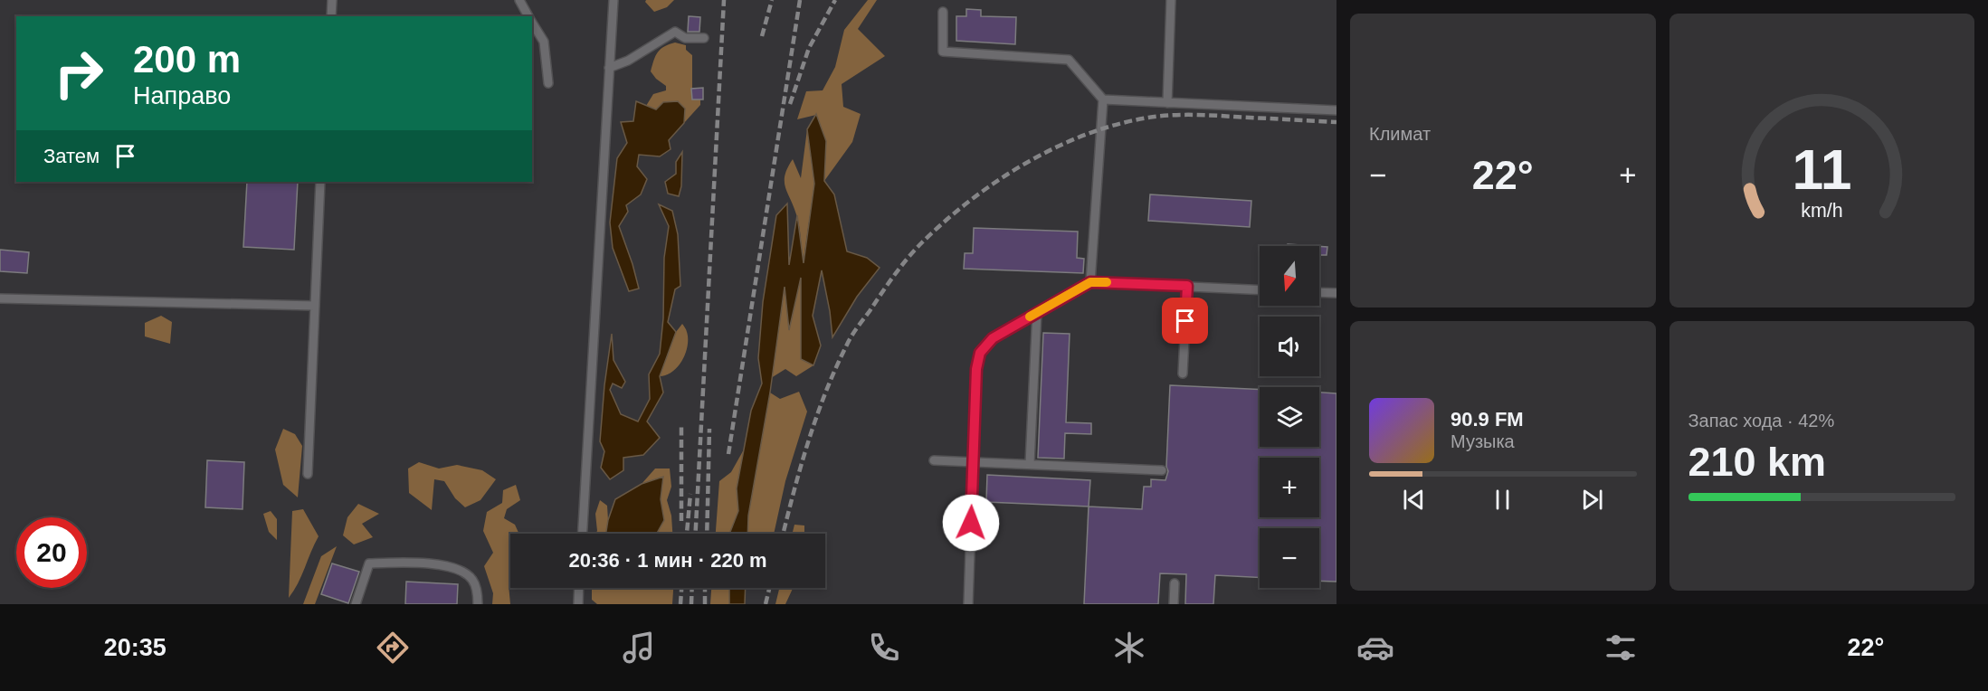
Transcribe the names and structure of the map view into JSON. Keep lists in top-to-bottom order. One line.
{"north":"bottom","page":{"tile":["Климат",["Запас хода · 42%","210 km"]],"turn":["200 m","Направо"],"then":"Затем","heat":["−","22°","+"],"map_buttons":["+","−"],"song":["90.9 FM","Музыка"],"limit":"20","trip":"20:36 · 1 мин · 220 m","tabs":["20:35","22°"],"gauge":["11","km/h"]}}
